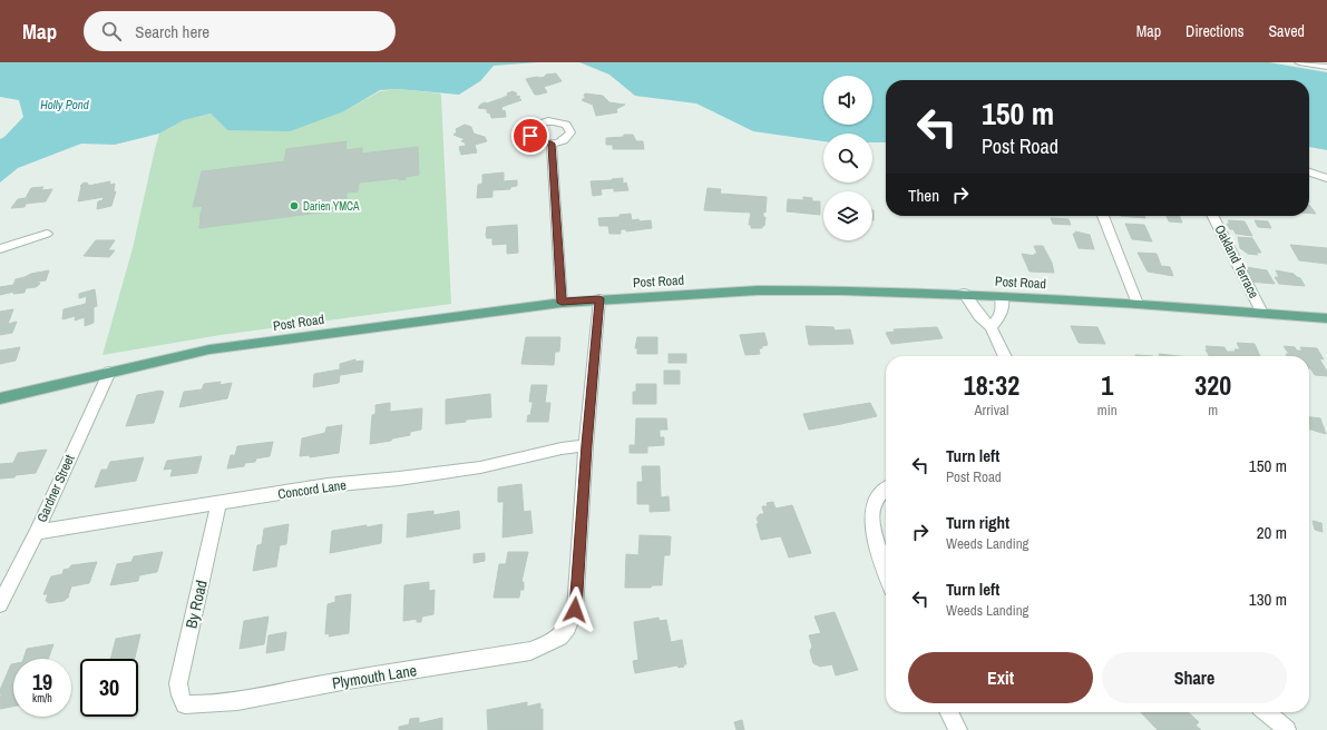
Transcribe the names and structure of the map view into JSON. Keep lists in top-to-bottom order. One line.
{"streets":{"main road":["Post Road"],"street":["Oakland Terrace","Gardner Street","Concord Lane","By Road","Plymouth Lane"]},"crossings":[["Oakland Terrace","Post Road"],["Post Road","Gardner Street"],["Gardner Street","Concord Lane"],["Concord Lane","By Road"],["Concord Lane","Plymouth Lane"],["By Road","Plymouth Lane"]],"water":["Holly Pond"],"places":["Darien YMCA"],"page":{"header":"Map","search":"Search here","nav":["Map","Directions","Saved"],"turn":["150 m","Post Road"],"then":"Then","eta":["18:32","Arrival","1","min","320","m"],"list":[{"name":"Turn left","note":"Post Road","value":"150 m"},{"name":"Turn right","note":"Weeds Landing","value":"20 m"},{"name":"Turn left","note":"Weeds Landing","value":"130 m"}],"buttons":["Exit","Share"],"speed":"19 km/h","limit":"30"}}
